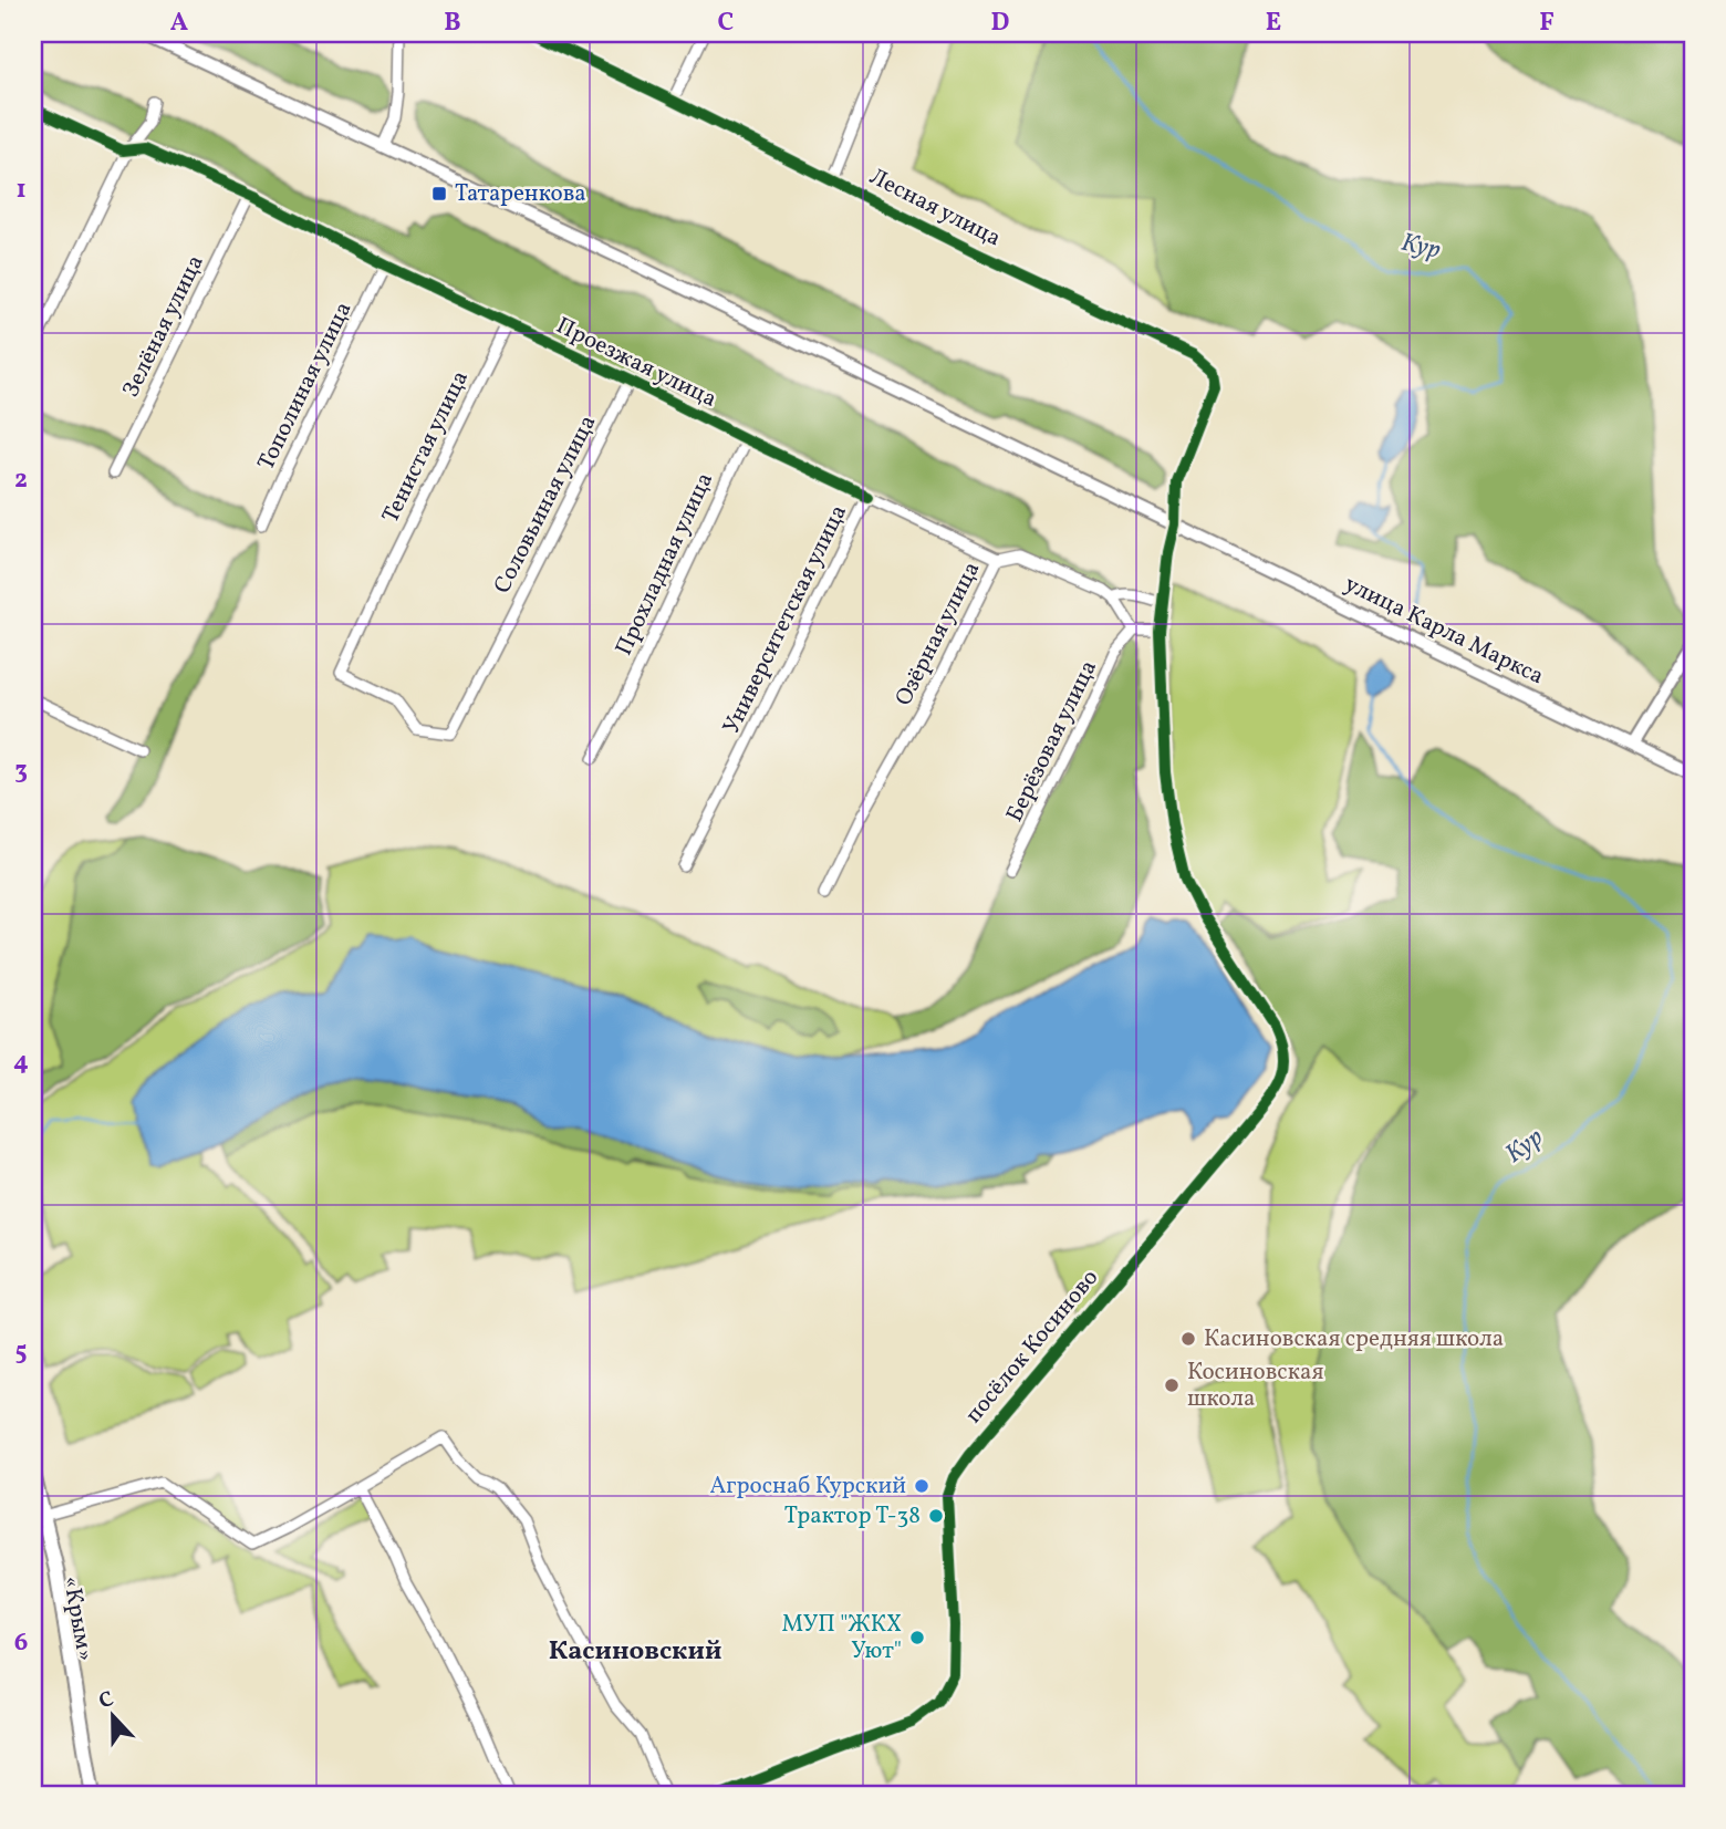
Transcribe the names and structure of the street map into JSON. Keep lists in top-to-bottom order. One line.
{"streets":{"highway":["«Крым»"],"main road":["улица Карла Маркса"],"street":["Лесная улица","Зелёная улица","Проезжая улица","Тополиная улица","Тенистая улица","Соловьиная улица","Прохладная улица","Университетская улица","Озёрная улица","Берёзовая улица","посёлок Косиново"]},"crossings":[["Лесная улица","улица Карла Маркса"],["Лесная улица","посёлок Косиново"],["Зелёная улица","Проезжая улица"],["Проезжая улица","Тополиная улица"],["Проезжая улица","Тенистая улица"],["Проезжая улица","Соловьиная улица"],["Проезжая улица","Прохладная улица"],["Проезжая улица","Университетская улица"],["Тенистая улица","Соловьиная улица"],["Университетская улица","Озёрная улица"]],"districts":["Касиновский"],"water":["Кур"],"places":{"transit":["Татаренкова"],"other":["Касиновская средняя школа","Косиновская школа","Агроснаб Курский","Трактор Т-38","МУП \"ЖКХ Уют\""]},"north":"top","grid":{"columns":["A","B","C","D","E","F"],"rows":["1","2","3","4","5","6"]}}
